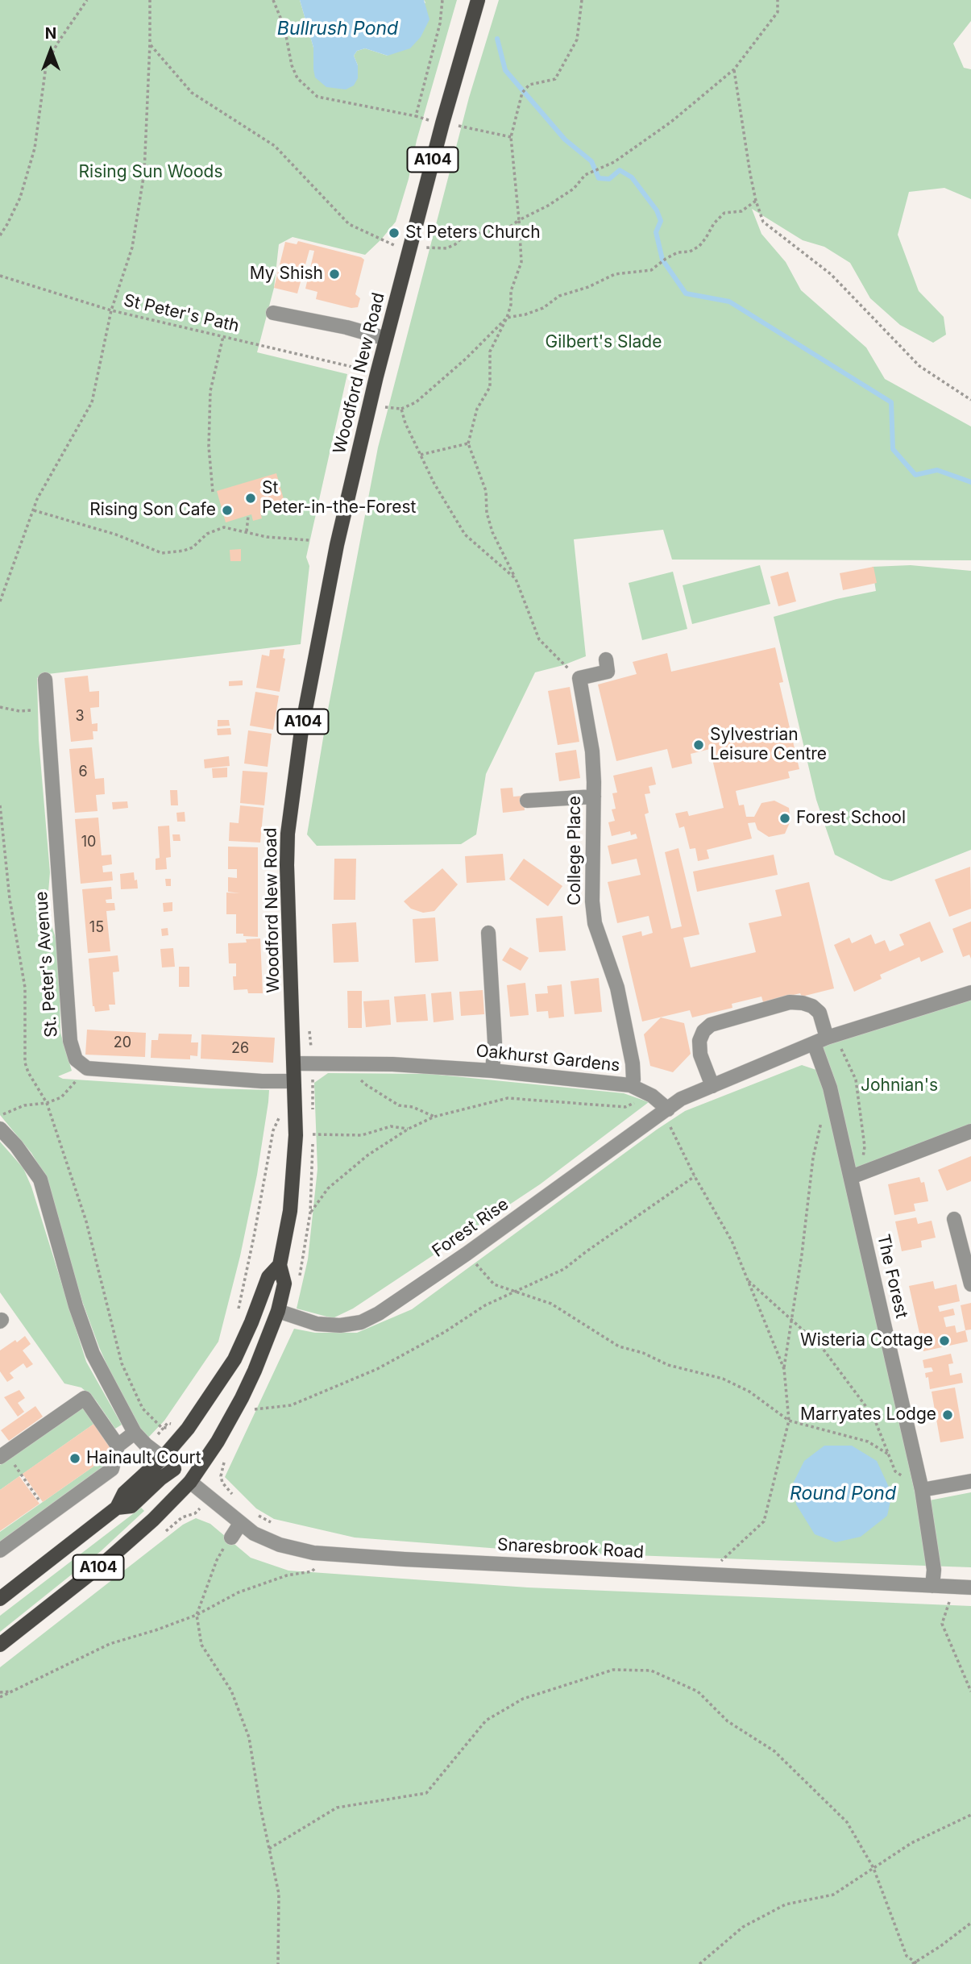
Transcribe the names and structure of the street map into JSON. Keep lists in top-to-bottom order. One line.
{"streets":{"main road":["A104","Woodford New Road"],"street":["College Place","St. Peter's Avenue","Oakhurst Gardens","Forest Rise","The Forest","Snaresbrook Road"],"path":["St Peter's Path"]},"crossings":[["A104","Woodford New Road"],["A104","Snaresbrook Road"],["Woodford New Road","Oakhurst Gardens"],["Woodford New Road","Forest Rise"],["Woodford New Road","Snaresbrook Road"],["College Place","Oakhurst Gardens"],["Oakhurst Gardens","Forest Rise"],["The Forest","Snaresbrook Road"]],"water":["Bullrush Pond","Round Pond"],"parks":["Rising Sun Woods","Gilbert's Slade","Johnian's"],"places":["St Peters Church","My Shish","St Peter-in-the-Forest","Rising Son Cafe","Sylvestrian Leisure Centre","Forest School","Wisteria Cottage","Marryates Lodge","Hainault Court"],"house_numbers":["3","6","10","15","20","26"],"north":"top"}
